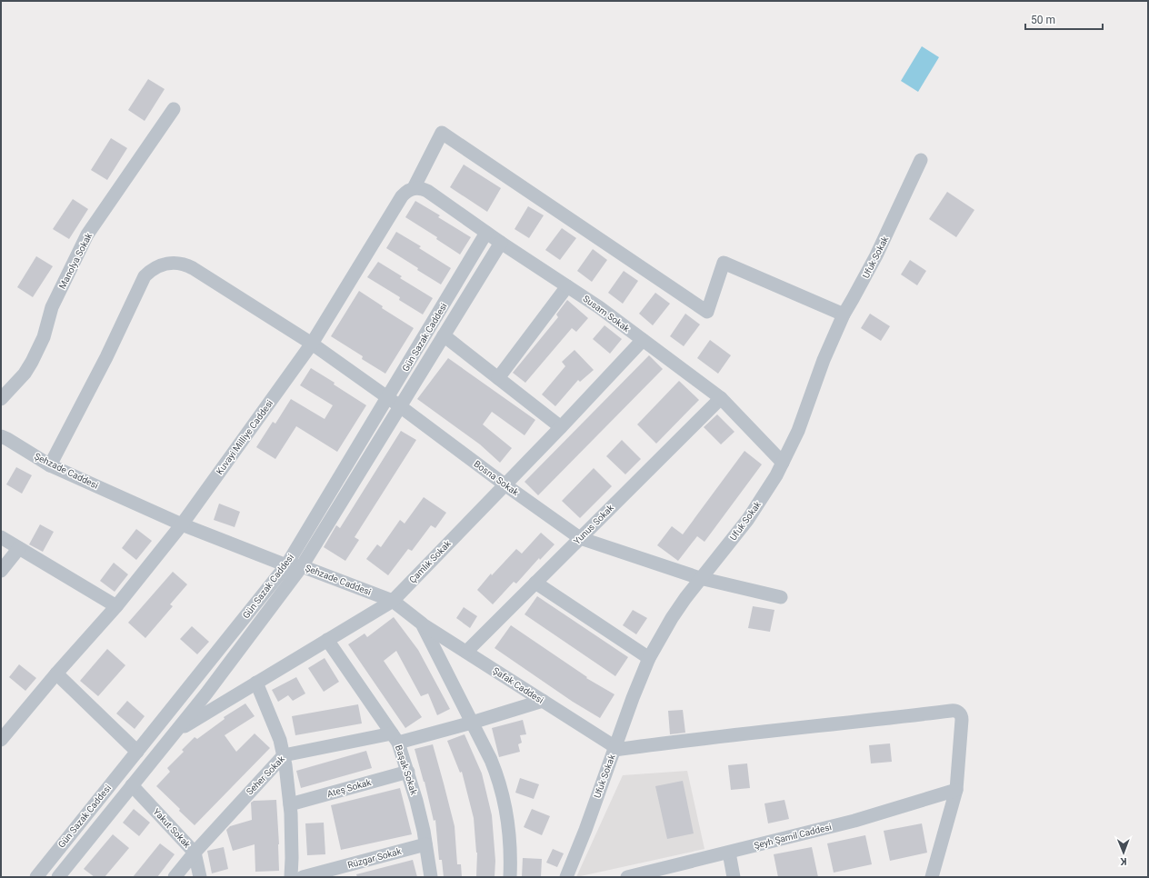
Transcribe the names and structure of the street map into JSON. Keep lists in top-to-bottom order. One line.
{"streets":{"street":["Ufuk Sokak","Manolya Sokak","Susam Sokak","Gün Sazak Caddesi","Kuvayi Milliye Caddesi","Şehzade Caddesi","Bosna Sokak","Yunus Sokak","Çamlık Sokak","Şafak Caddesi","Başak Sokak","Seher Sokak","Ateş Sokak","Yakut Sokak","Şeyh Şamil Caddesi","Rüzgar Sokak"]},"crossings":[["Ufuk Sokak","Susam Sokak"],["Ufuk Sokak","Bosna Sokak"],["Ufuk Sokak","Şafak Caddesi"],["Susam Sokak","Gün Sazak Caddesi"],["Susam Sokak","Kuvayi Milliye Caddesi"],["Susam Sokak","Yunus Sokak"],["Susam Sokak","Çamlık Sokak"],["Gün Sazak Caddesi","Şehzade Caddesi"],["Gün Sazak Caddesi","Bosna Sokak"],["Gün Sazak Caddesi","Çamlık Sokak"],["Gün Sazak Caddesi","Yakut Sokak"],["Kuvayi Milliye Caddesi","Şehzade Caddesi"],["Kuvayi Milliye Caddesi","Bosna Sokak"],["Şehzade Caddesi","Bosna Sokak"],["Şehzade Caddesi","Çamlık Sokak"],["Şehzade Caddesi","Şafak Caddesi"],["Şehzade Caddesi","Seher Sokak"],["Bosna Sokak","Yunus Sokak"],["Bosna Sokak","Çamlık Sokak"],["Yunus Sokak","Şafak Caddesi"],["Çamlık Sokak","Başak Sokak"],["Şafak Caddesi","Seher Sokak"],["Başak Sokak","Seher Sokak"],["Başak Sokak","Ateş Sokak"],["Başak Sokak","Rüzgar Sokak"],["Seher Sokak","Yakut Sokak"]],"scale_bar":"50 m","north":"bottom"}
